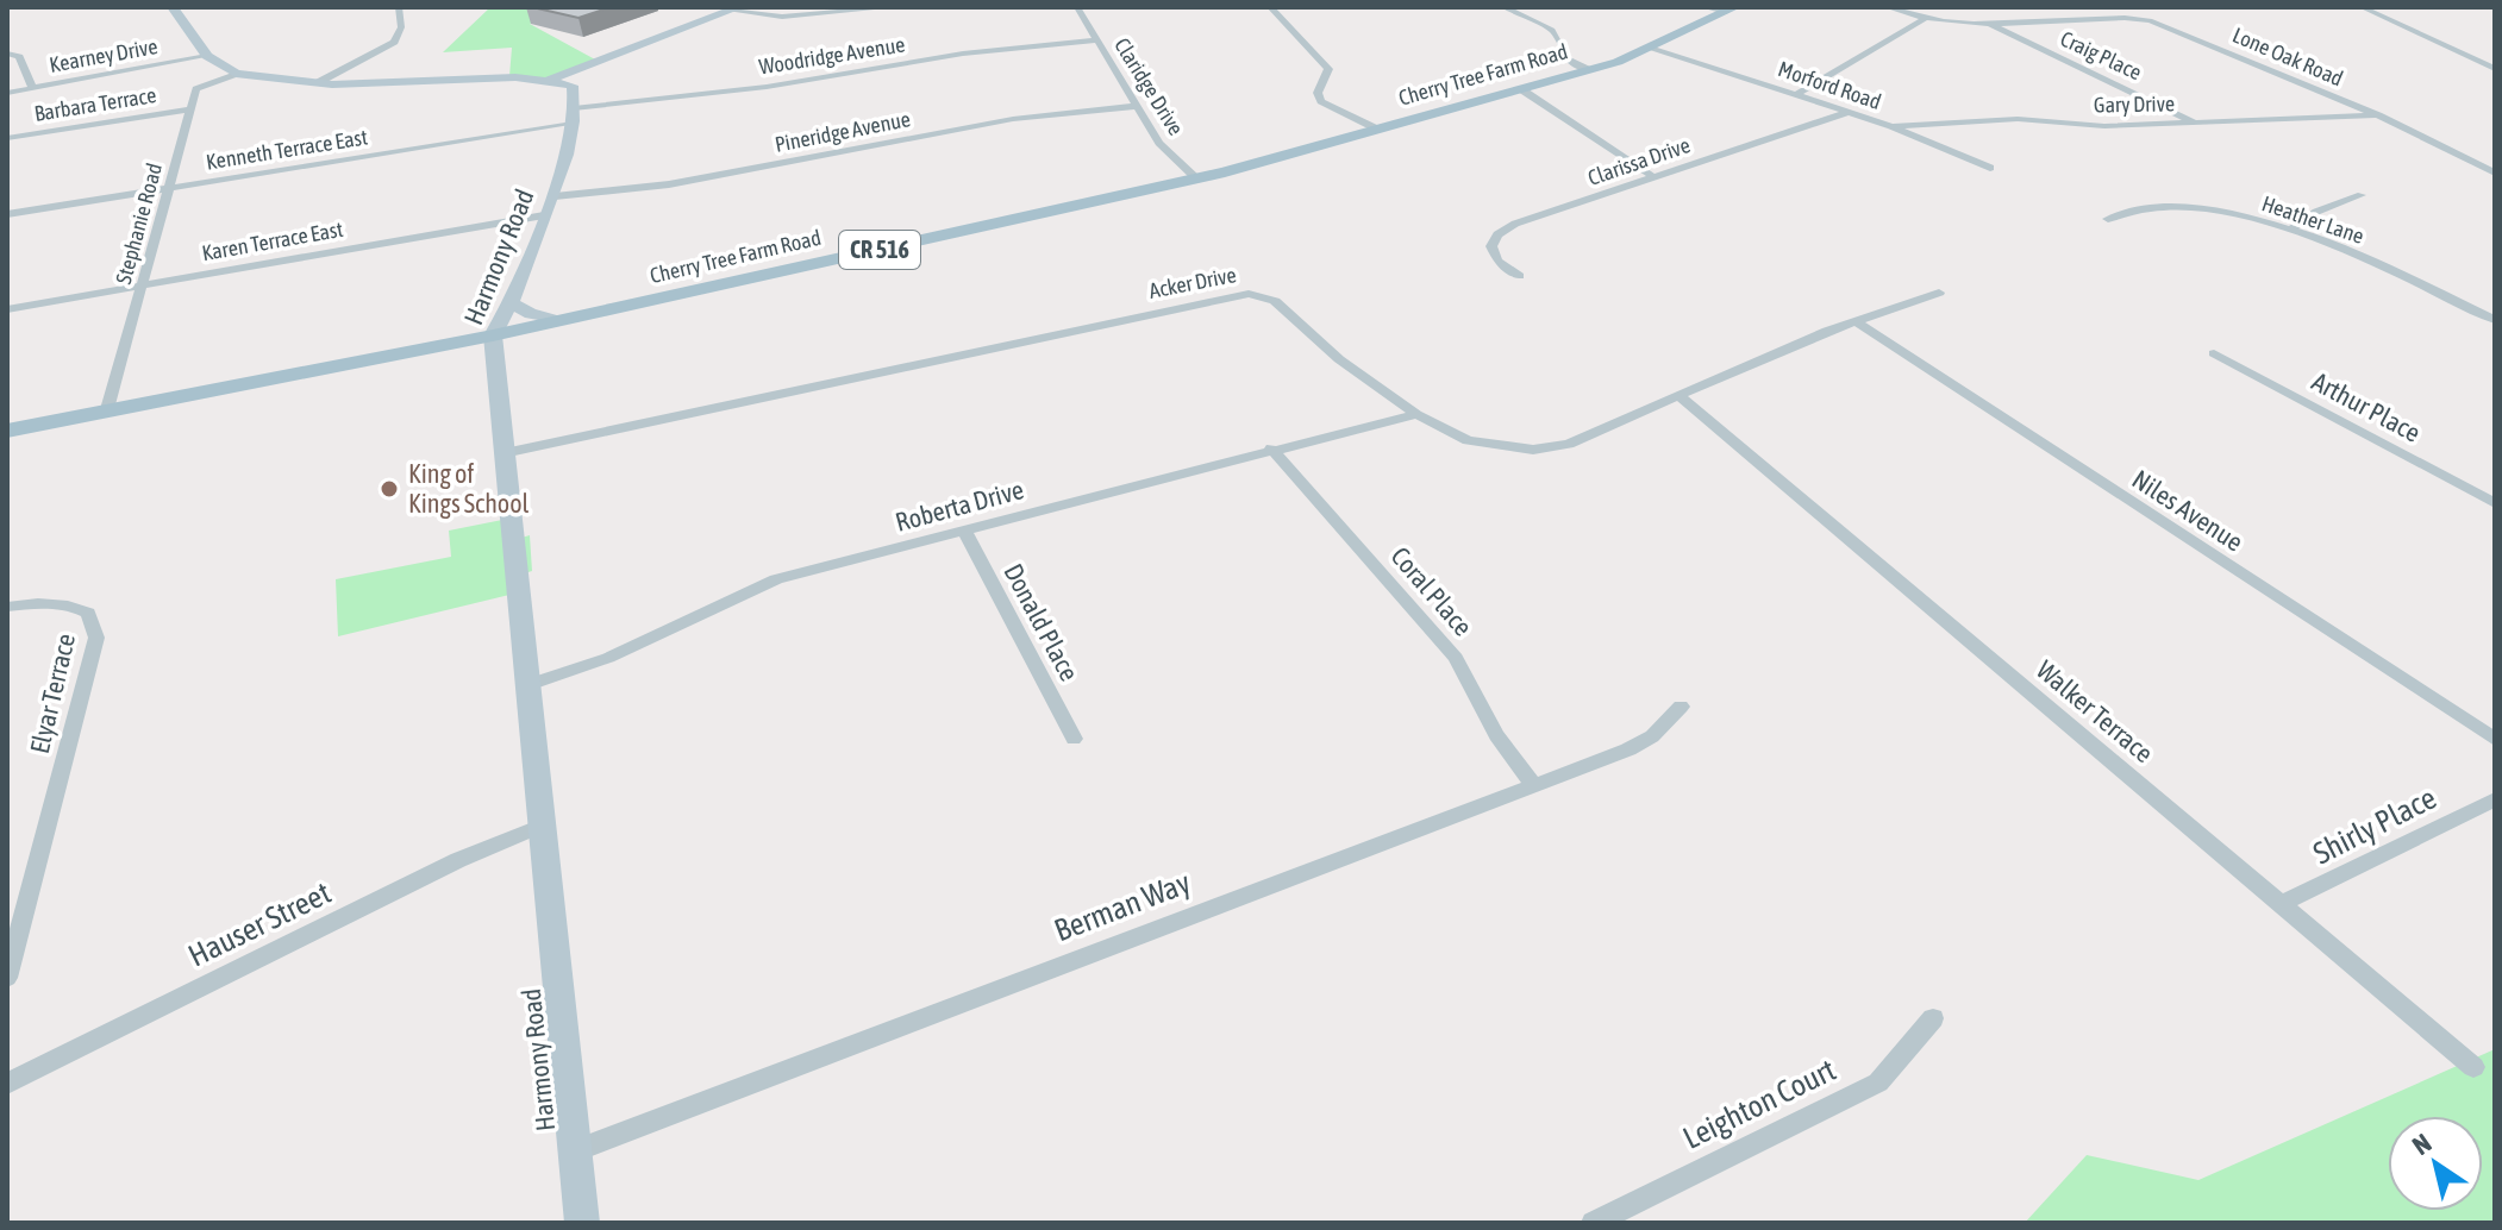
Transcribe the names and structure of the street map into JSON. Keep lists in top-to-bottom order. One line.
{"streets":{"main road":["Cherry Tree Farm Road","CR 516"],"street":["Kearney Drive","Woodridge Avenue","Craig Place","Lone Oak Road","Morford Road","Claridge Drive","Barbara Terrace","Gary Drive","Pineridge Avenue","Kenneth Terrace East","Clarissa Drive","Heather Lane","Stephanie Road","Karen Terrace East","Harmony Road","Acker Drive","Arthur Place","Roberta Drive","Niles Avenue","Coral Place","Donald Place","Elyar Terrace","Walker Terrace","Shirly Place","Berman Way","Hauser Street","Leighton Court"]},"crossings":[["Woodridge Avenue","Claridge Drive"],["Woodridge Avenue","Kenneth Terrace East"],["Woodridge Avenue","Harmony Road"],["Craig Place","Lone Oak Road"],["Craig Place","Gary Drive"],["Lone Oak Road","Gary Drive"],["Cherry Tree Farm Road","Morford Road"],["Cherry Tree Farm Road","Claridge Drive"],["Cherry Tree Farm Road","Stephanie Road"],["Cherry Tree Farm Road","Harmony Road"],["Morford Road","Gary Drive"],["Morford Road","Clarissa Drive"],["Claridge Drive","Pineridge Avenue"],["Barbara Terrace","Stephanie Road"],["Pineridge Avenue","Karen Terrace East"],["Pineridge Avenue","Harmony Road"],["Kenneth Terrace East","Stephanie Road"],["Kenneth Terrace East","Harmony Road"],["Stephanie Road","Karen Terrace East"],["Karen Terrace East","Harmony Road"],["Harmony Road","Acker Drive"],["Harmony Road","Roberta Drive"],["Harmony Road","Berman Way"],["Harmony Road","Hauser Street"],["Acker Drive","Roberta Drive"],["Acker Drive","Niles Avenue"],["Acker Drive","Walker Terrace"],["Roberta Drive","Coral Place"],["Roberta Drive","Donald Place"],["Coral Place","Berman Way"],["Walker Terrace","Shirly Place"]],"places":["King of Kings School"],"north":"top left"}
